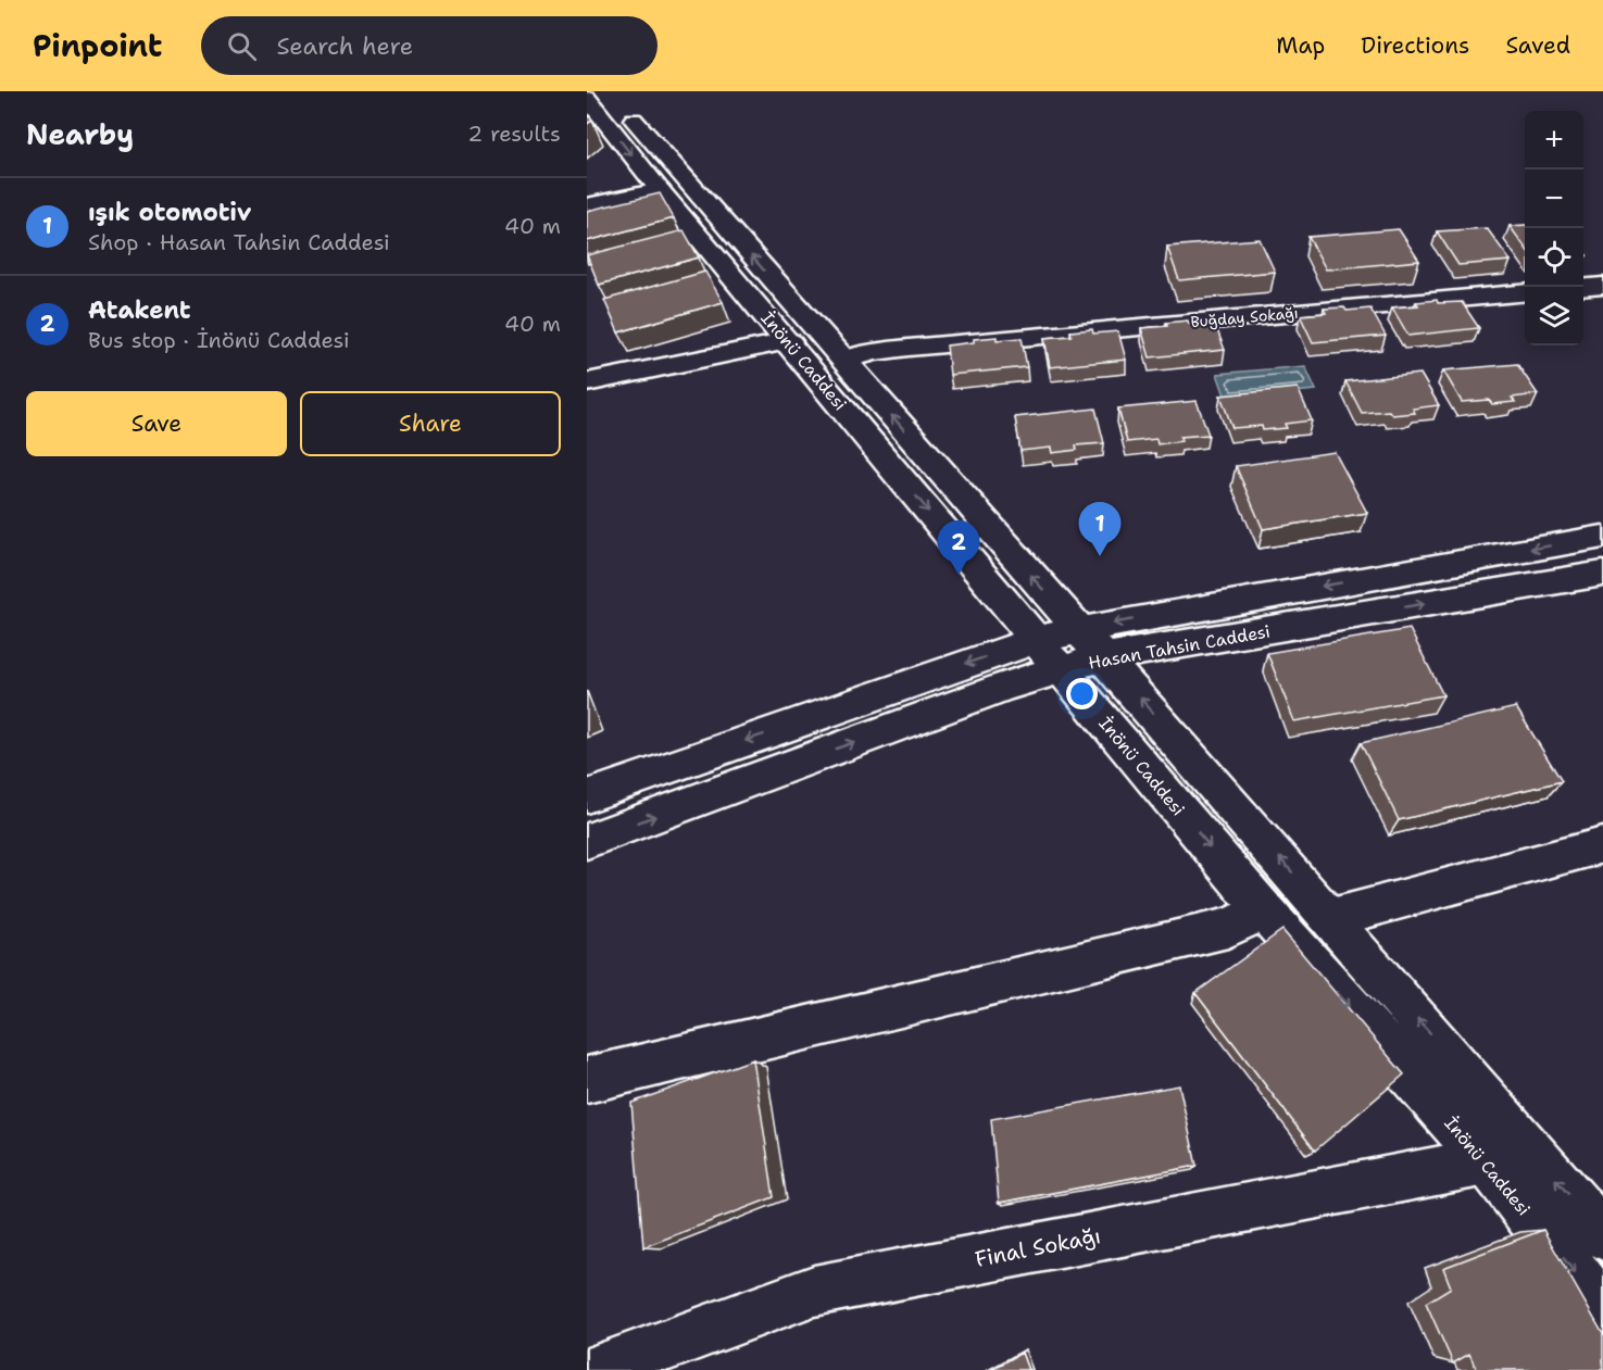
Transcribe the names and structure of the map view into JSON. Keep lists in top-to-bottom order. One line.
{"streets":{"main road":["Buğday Sokağı","İnönü Caddesi","Hasan Tahsin Caddesi","Final Sokağı"]},"crossings":[["İnönü Caddesi","Hasan Tahsin Caddesi"],["İnönü Caddesi","Final Sokağı"]],"page":{"header":"Pinpoint","search":"Search here","nav":["Map","Directions","Saved"],"heading":["Nearby","2 results"],"map_buttons":["+","−"],"list":[{"mark":"1","name":"ışık otomotiv","note":"Shop · Hasan Tahsin Caddesi","value":"40 m"},{"mark":"2","name":"Atakent","note":"Bus stop · İnönü Caddesi","value":"40 m"}],"buttons":["Save","Share"],"pins":["1","2"]}}
